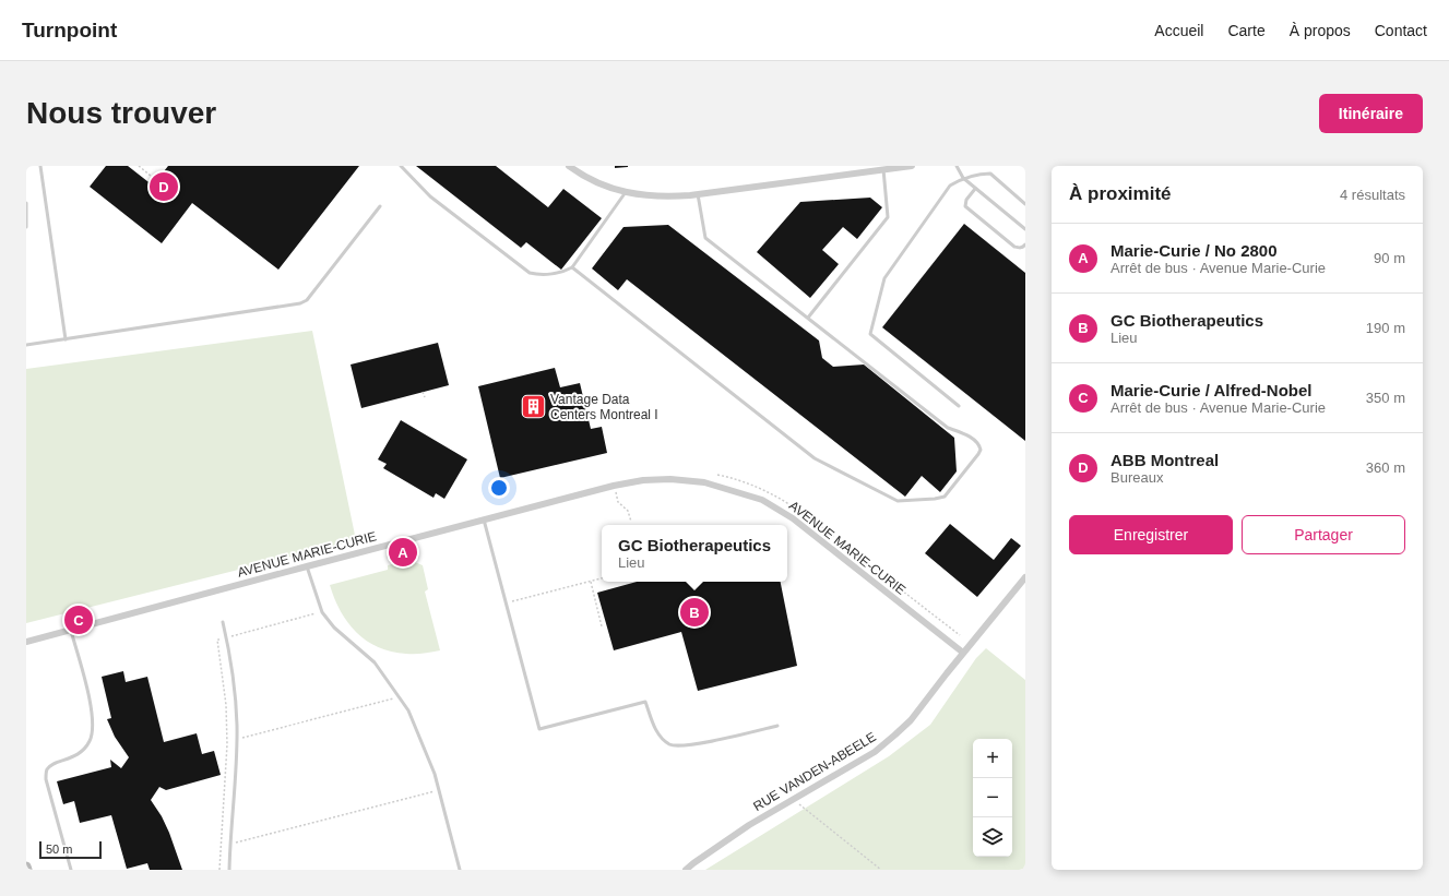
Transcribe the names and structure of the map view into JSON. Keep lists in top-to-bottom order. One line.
{"streets":{"street":["AVENUE MARIE-CURIE","RUE VANDEN-ABEELE"]},"crossings":[["AVENUE MARIE-CURIE","RUE VANDEN-ABEELE"]],"places":{"building":["Vantage Data Centers Montreal I"]},"scale_bar":"50 m","page":{"header":"Turnpoint","nav":["Accueil","Carte","À propos","Contact"],"buttons":["Itinéraire",["Enregistrer","Partager"]],"title":"Nous trouver","heading":["À proximité","4 résultats"],"pins":["D","A","B","C"],"list":[{"mark":"A","name":"Marie-Curie / No 2800","note":"Arrêt de bus · Avenue Marie-Curie","value":"90 m"},{"mark":"B","name":"GC Biotherapeutics","note":"Lieu","value":"190 m"},{"mark":"C","name":"Marie-Curie / Alfred-Nobel","note":"Arrêt de bus · Avenue Marie-Curie","value":"350 m"},{"mark":"D","name":"ABB Montreal","note":"Bureaux","value":"360 m"}],"popup":["GC Biotherapeutics","Lieu"],"map_buttons":["+","−"],"scale":"50 m"}}
